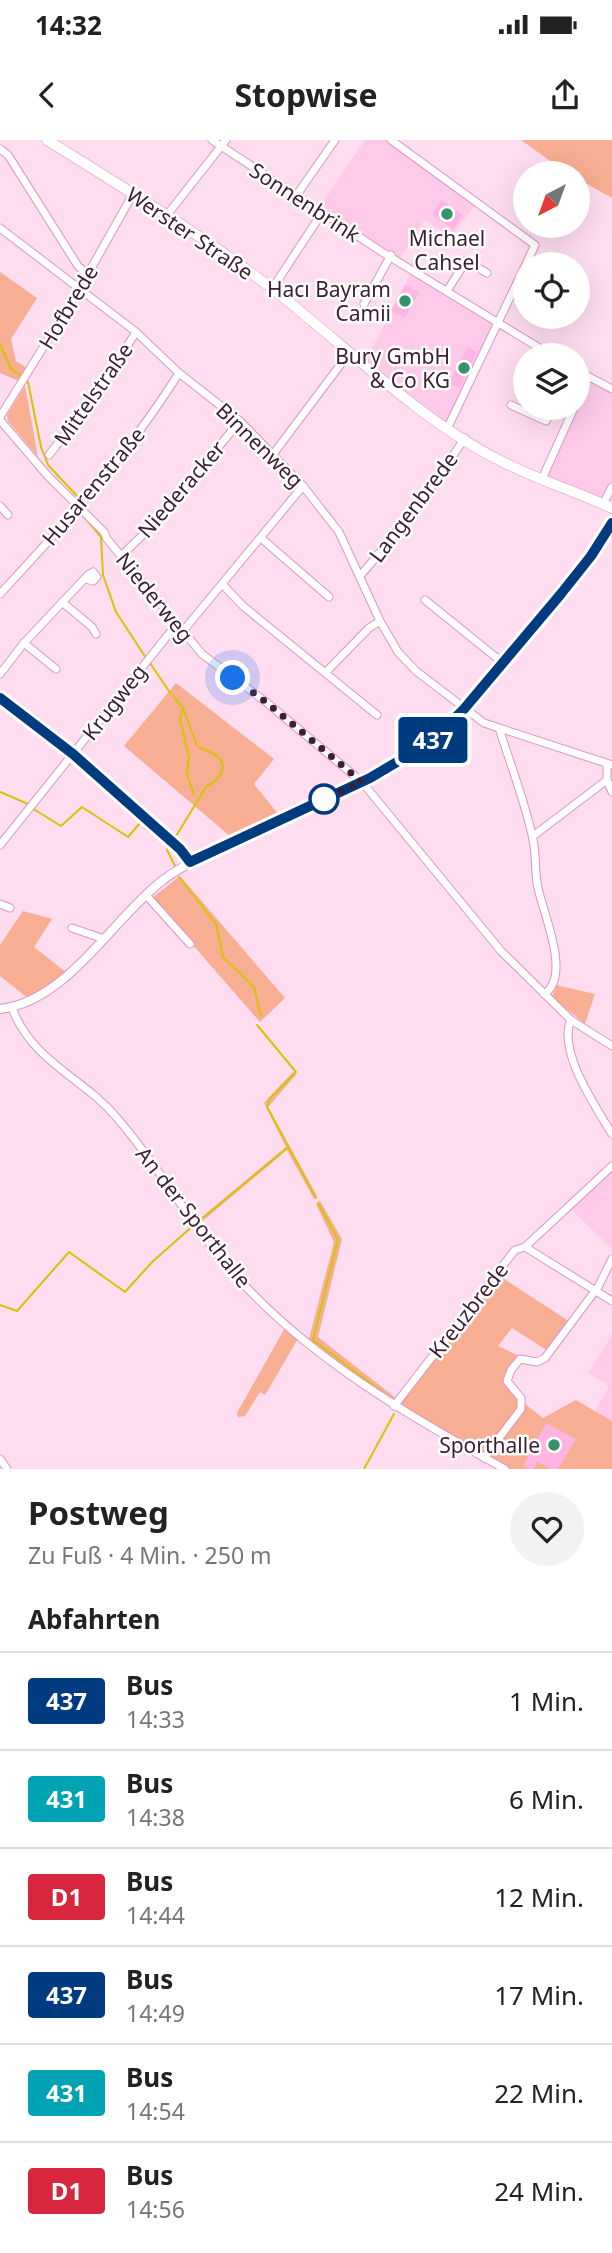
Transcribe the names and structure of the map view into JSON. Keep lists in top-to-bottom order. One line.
{"streets":{"main road":["Werster Straße"],"street":["Sonnenbrink","Hofbrede","Mittelstraße","Binnenweg","Husarenstraße","Niederacker","Langenbrede","Niederweg","Krugweg","An der Sporthalle","Kreuzbrede"]},"crossings":[["Werster Straße","Hofbrede"],["Werster Straße","Langenbrede"],["Hofbrede","Binnenweg"],["Hofbrede","Niederweg"],["Mittelstraße","Binnenweg"],["Binnenweg","Husarenstraße"],["Binnenweg","Niederacker"],["Binnenweg","Langenbrede"],["Husarenstraße","Niederweg"],["Niederacker","Niederweg"],["Niederweg","Krugweg"],["An der Sporthalle","Kreuzbrede"]],"places":["Michael Cahsel","Hacı Bayram Camii","Bury GmbH & Co KG","Sporthalle"],"lines":["bus line 437"],"north":"bottom left","page":{"status":"14:32","header":"Stopwise","on_map":"437","heading":[["Postweg","Zu Fuß · 4 Min. · 250 m"],"Abfahrten"],"list":[{"mark":"437","name":"Bus","note":"14:33","value":"1 Min."},{"mark":"431","name":"Bus","note":"14:38","value":"6 Min."},{"mark":"D1","name":"Bus","note":"14:44","value":"12 Min."},{"mark":"437","name":"Bus","note":"14:49","value":"17 Min."},{"mark":"431","name":"Bus","note":"14:54","value":"22 Min."},{"mark":"D1","name":"Bus","note":"14:56","value":"24 Min."}]}}
